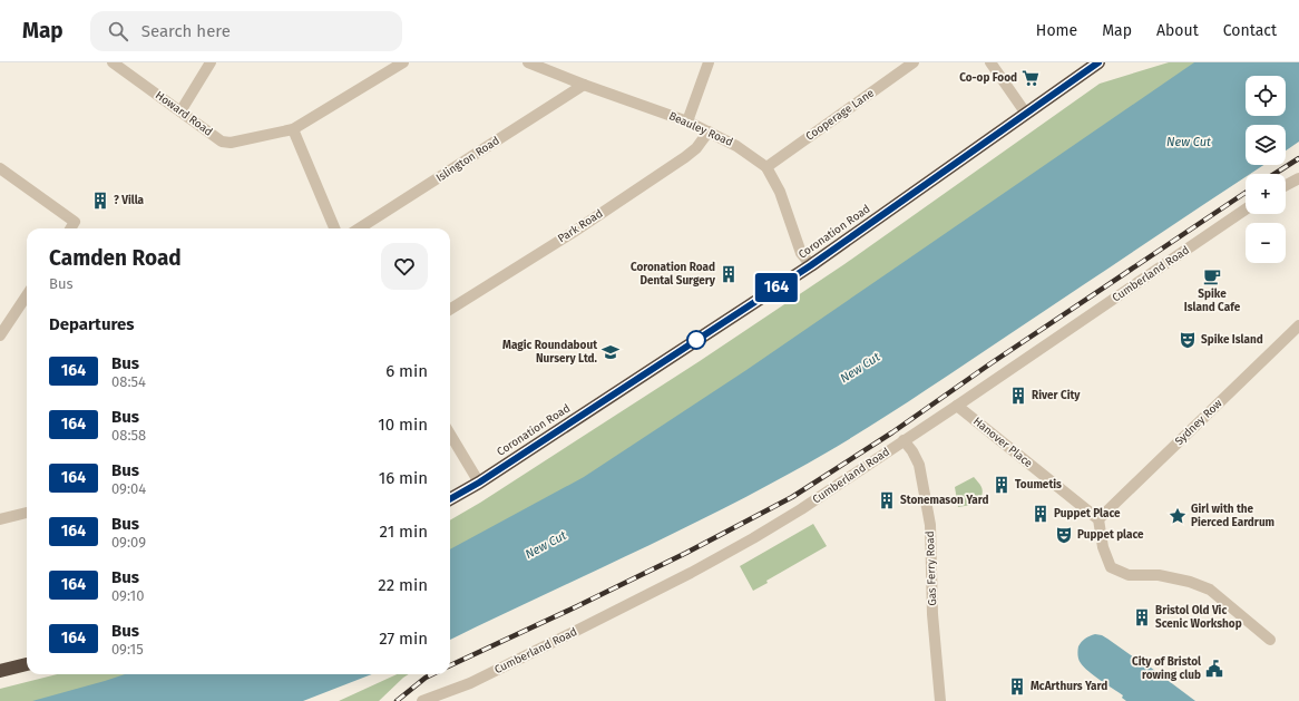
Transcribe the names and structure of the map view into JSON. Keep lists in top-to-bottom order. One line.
{"streets":{"highway":["Coronation Road"],"street":["Howard Road","Cooperage Lane","Beauley Road","Islington Road","Park Road","Cumberland Road","Sydney Row","Hanover Place","Gas Ferry Road"]},"crossings":[["Cooperage Lane","Beauley Road"],["Beauley Road","Islington Road"],["Beauley Road","Park Road"],["Beauley Road","Coronation Road"],["Cumberland Road","Hanover Place"],["Cumberland Road","Gas Ferry Road"],["Sydney Row","Hanover Place"]],"water":["New Cut"],"places":{"supermarket":["Co-op Food"],"building":["? Villa","Coronation Road Dental Surgery","River City","Toumetis","Stonemason Yard","Puppet Place","Bristol Old Vic Scenic Workshop","McArthurs Yard"],"cafe":["Spike Island Cafe"],"theatre":["Spike Island","Puppet place"],"school or university":["Magic Roundabout Nursery Ltd."],"place":["Girl with the Pierced Eardrum"],"public building":["City of Bristol rowing club"]},"lines":["bus line 164"],"page":{"header":"Map","search":"Search here","nav":["Home","Map","About","Contact"],"on_map":"164","map_buttons":["+","−"],"heading":[["Camden Road","Bus"],"Departures"],"list":[{"mark":"164","name":"Bus","note":"08:54","value":"6 min"},{"mark":"164","name":"Bus","note":"08:58","value":"10 min"},{"mark":"164","name":"Bus","note":"09:04","value":"16 min"},{"mark":"164","name":"Bus","note":"09:09","value":"21 min"},{"mark":"164","name":"Bus","note":"09:10","value":"22 min"},{"mark":"164","name":"Bus","note":"09:15","value":"27 min"}]}}
